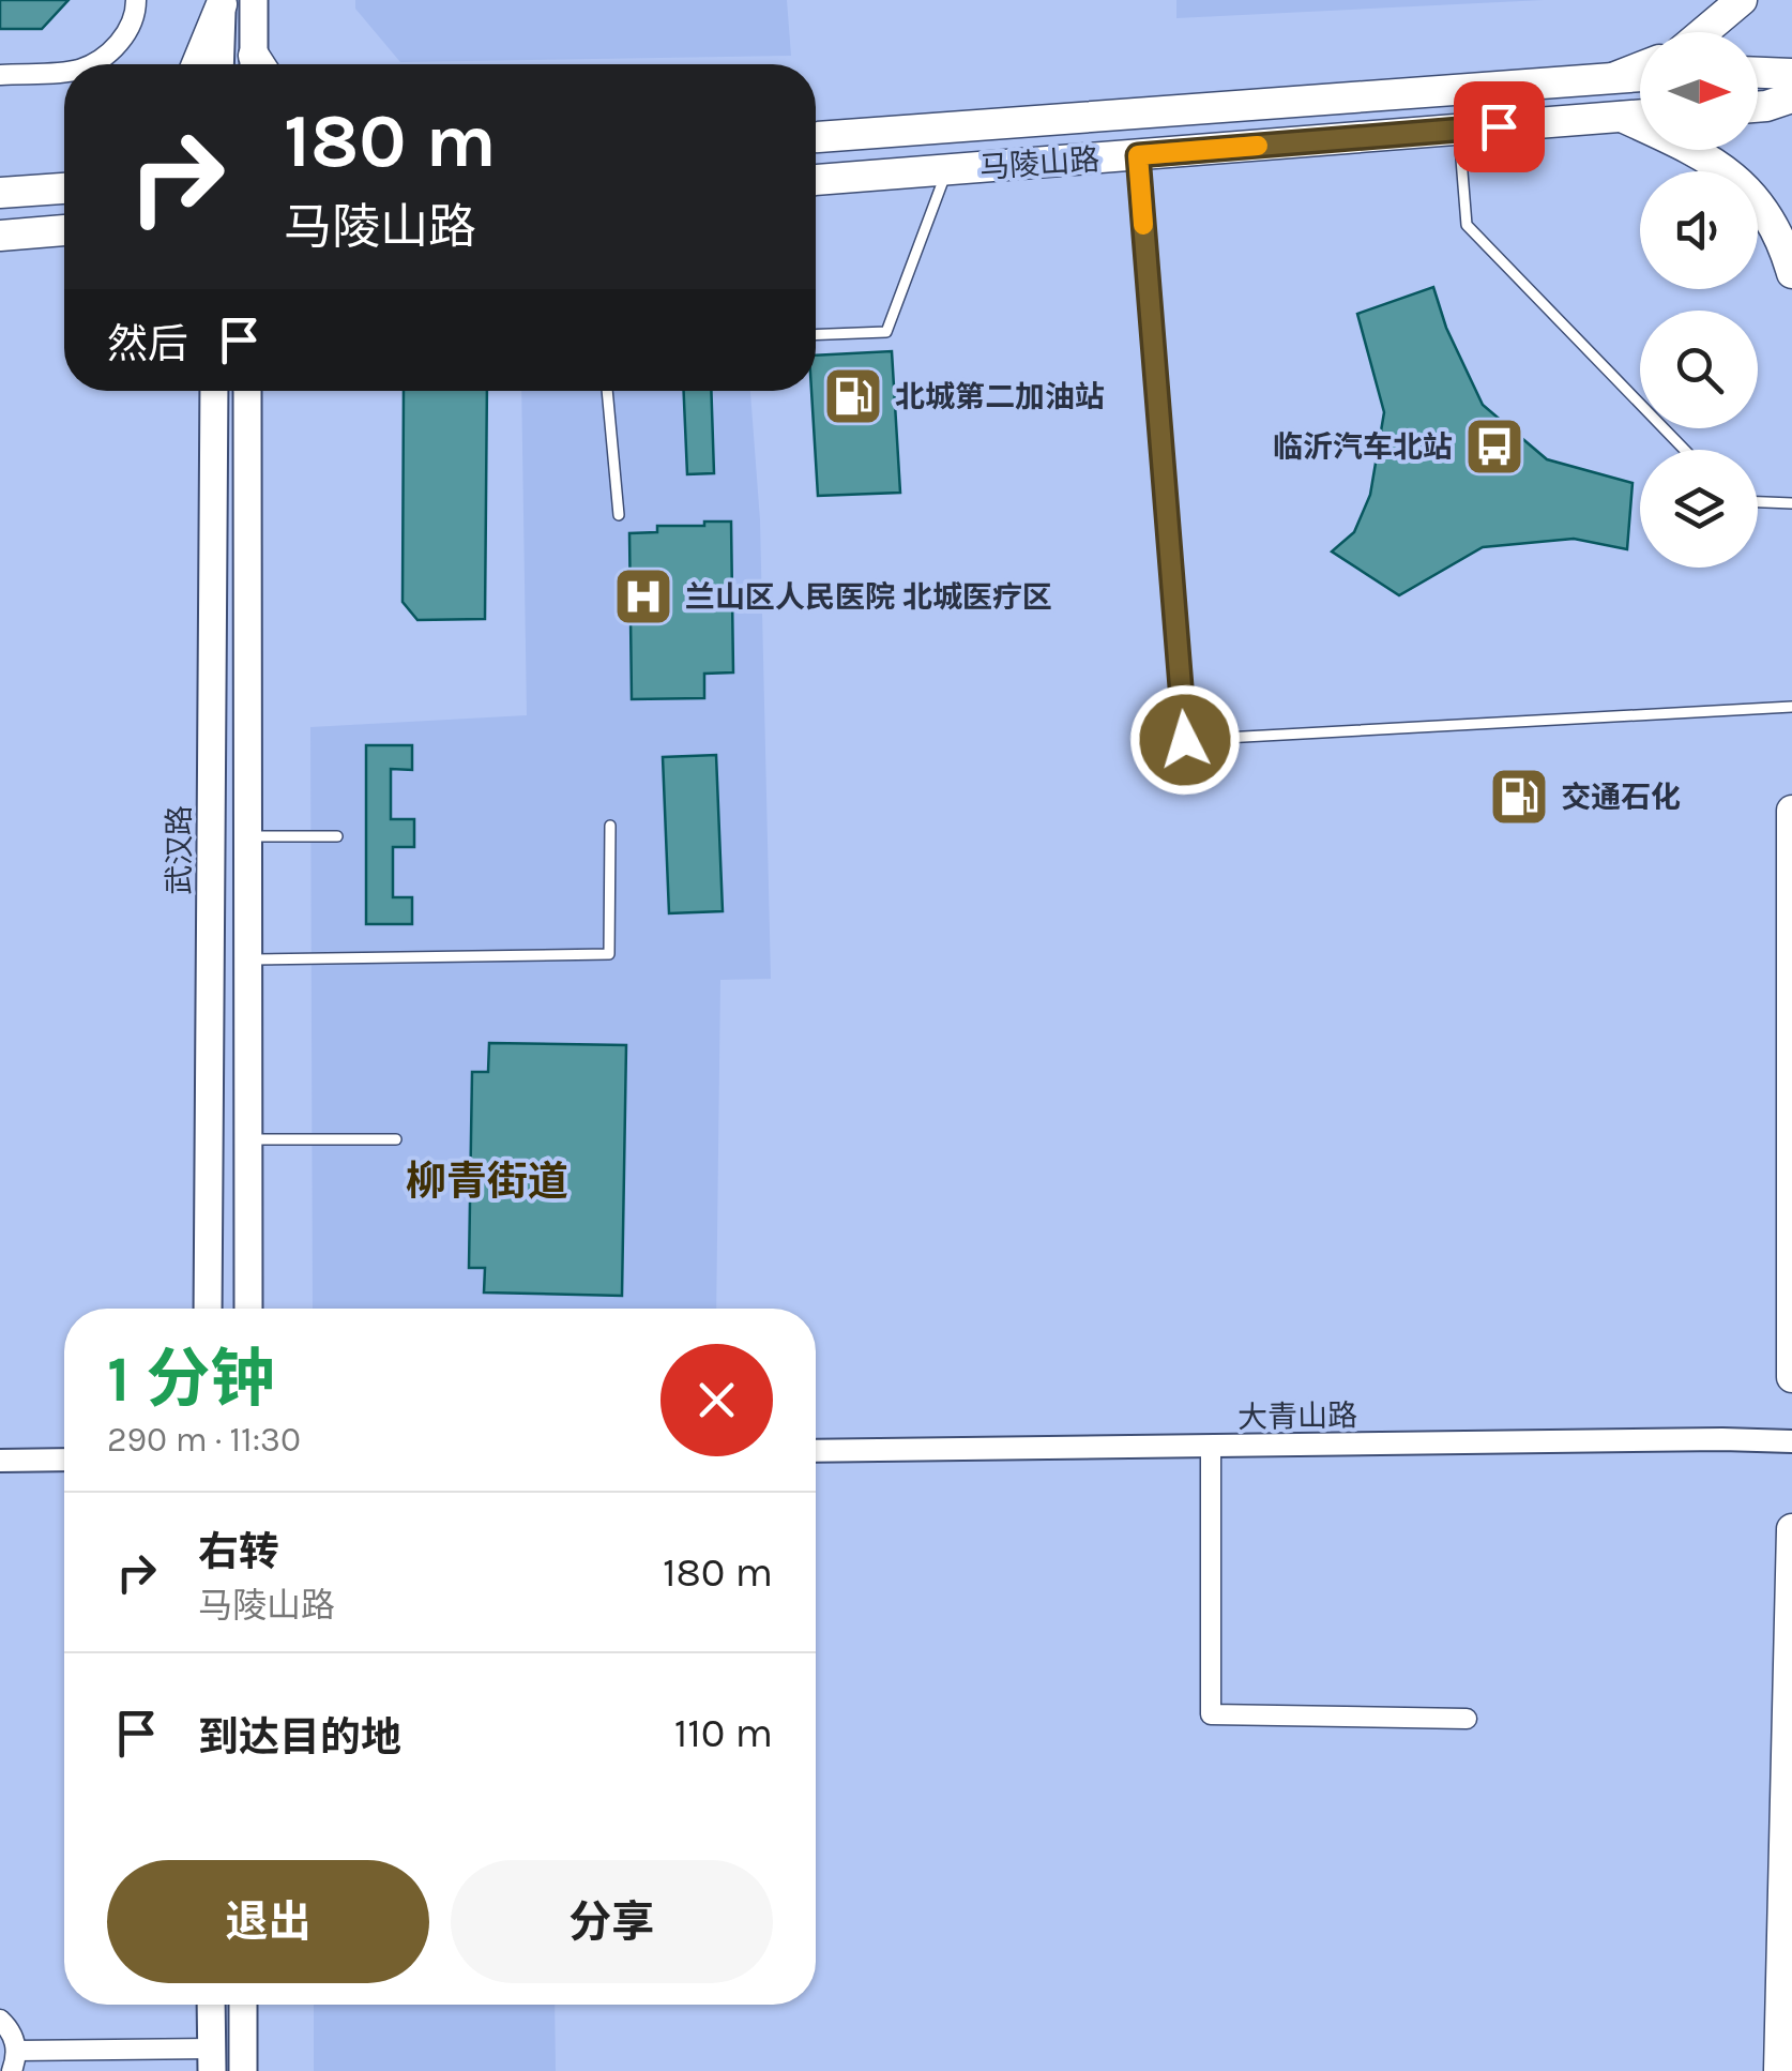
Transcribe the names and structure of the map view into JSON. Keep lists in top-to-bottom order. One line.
{"streets":{"main road":["马陵山路","武汉路"],"street":["大青山路"]},"districts":["柳青街道"],"places":{"fuel station":["北城第二加油站","交通石化"],"bus stop":["临沂汽车北站"],"hospital":["兰山区人民医院 北城医疗区"]},"north":"right","page":{"turn":["180 m","马陵山路"],"then":"然后","heading":["1 分钟","290 m · 11:30"],"list":[{"name":"右转","note":"马陵山路","value":"180 m"},{"name":"到达目的地","value":"110 m"}],"buttons":["退出","分享"]}}
